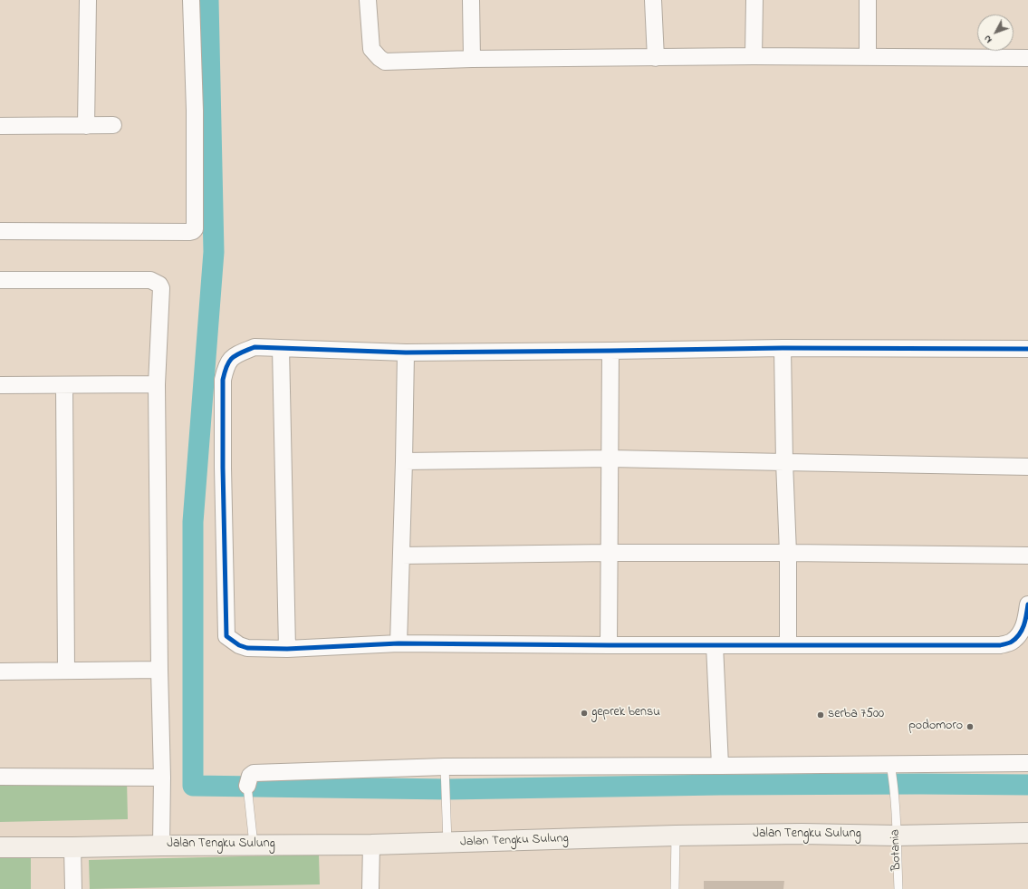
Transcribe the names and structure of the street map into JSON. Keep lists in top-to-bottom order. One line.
{"streets":{"street":["Jalan Tengku Sulung"],"lane":["Botania"]},"crossings":[["Jalan Tengku Sulung","Botania"]],"places":["geprek bensu","serba 7500","podomoro"],"north":"bottom left"}
